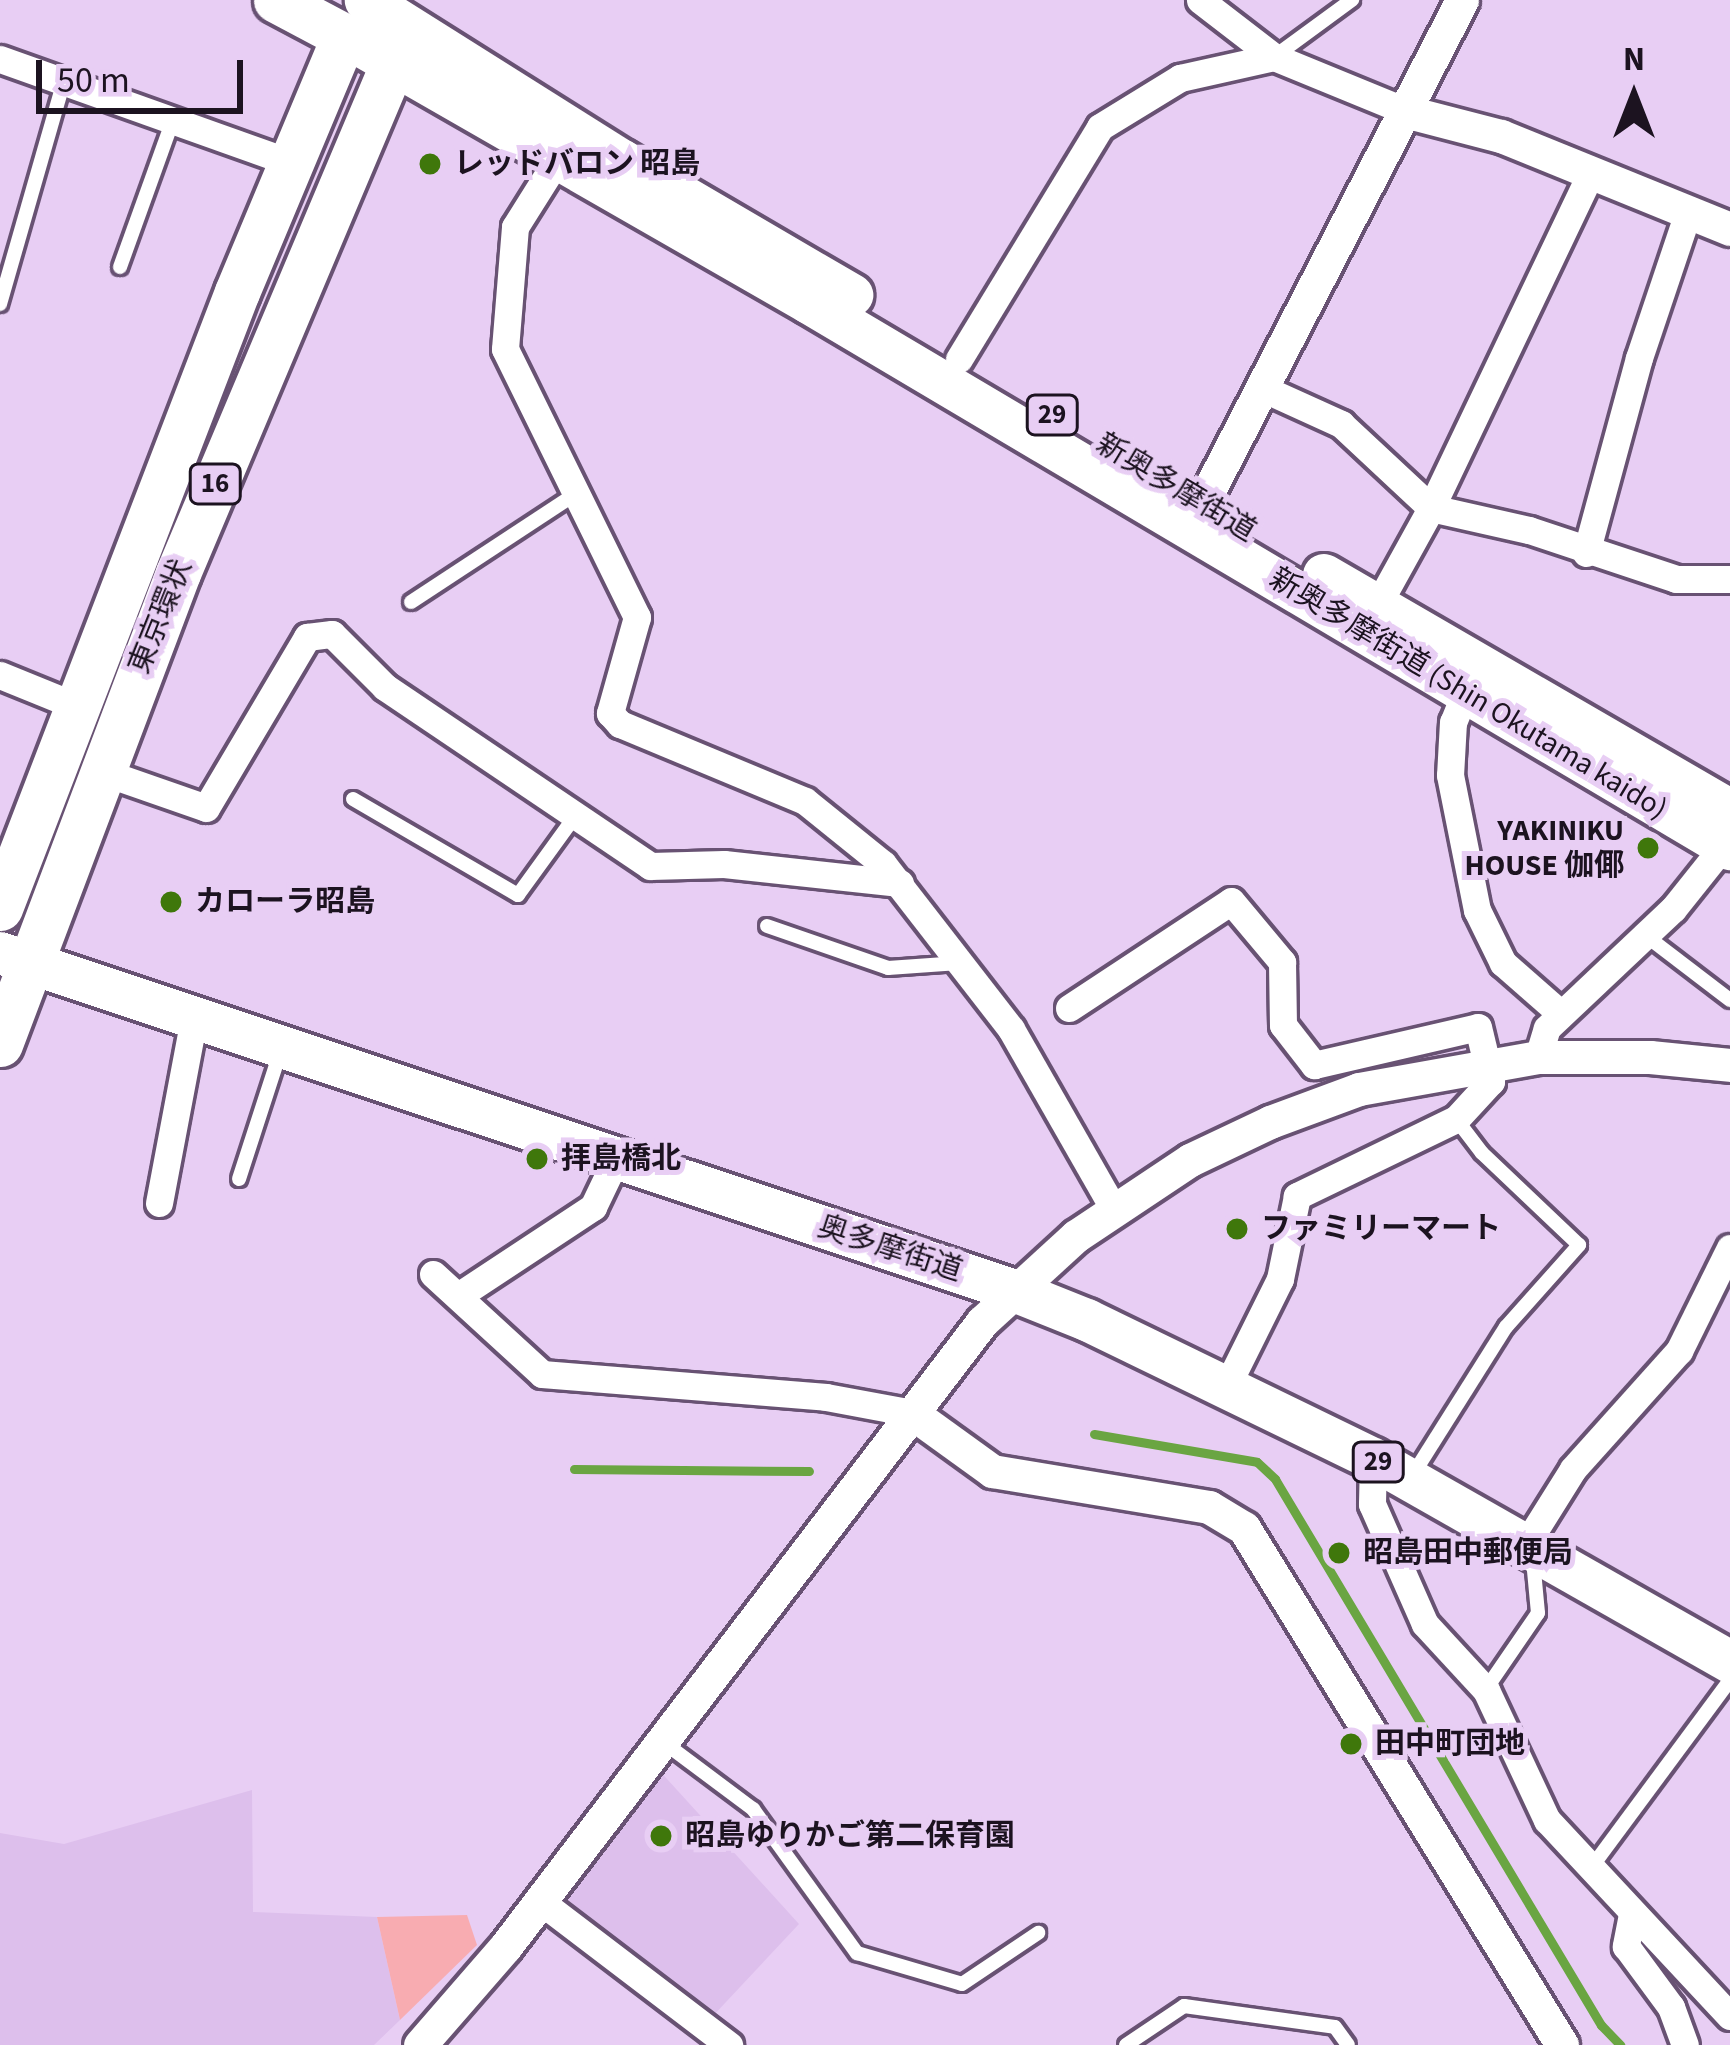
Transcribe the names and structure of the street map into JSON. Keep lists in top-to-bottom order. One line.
{"streets":{"highway":["16","東京環状"],"main road":["29","新奥多摩街道","新奥多摩街道 (Shin Okutama kaido)","奥多摩街道"]},"crossings":[["29","東京環状"],["29","新奥多摩街道 (Shin Okutama kaido)"],["新奥多摩街道","東京環状"],["新奥多摩街道","新奥多摩街道 (Shin Okutama kaido)"],["東京環状","奥多摩街道"]],"places":["レッドバロン 昭島","YAKINIKU HOUSE 伽倻","カローラ昭島","拝島橋北","ファミリーマート","昭島田中郵便局","田中町団地","昭島ゆりかご第二保育園"],"scale_bar":"50 m","north":"top"}
